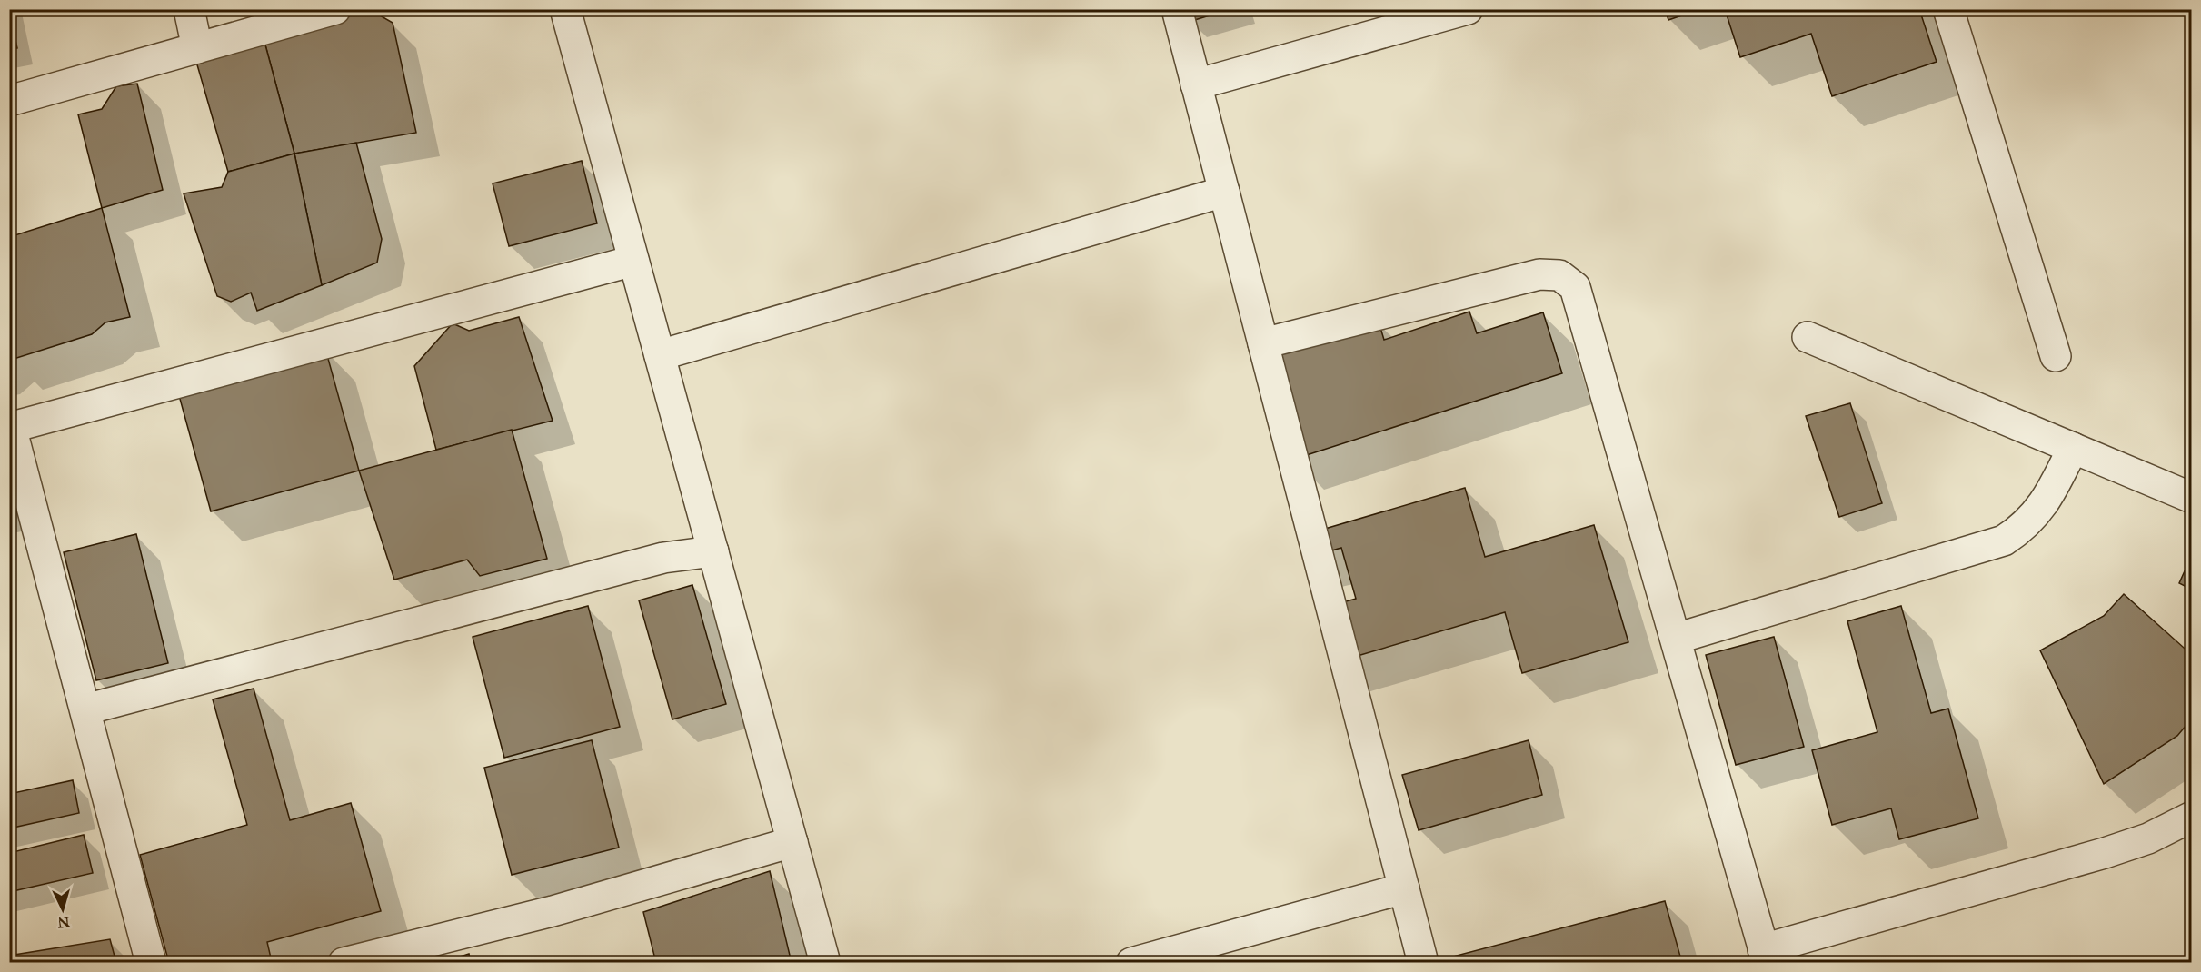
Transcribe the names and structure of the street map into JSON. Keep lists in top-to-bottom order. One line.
{"north":"bottom"}
